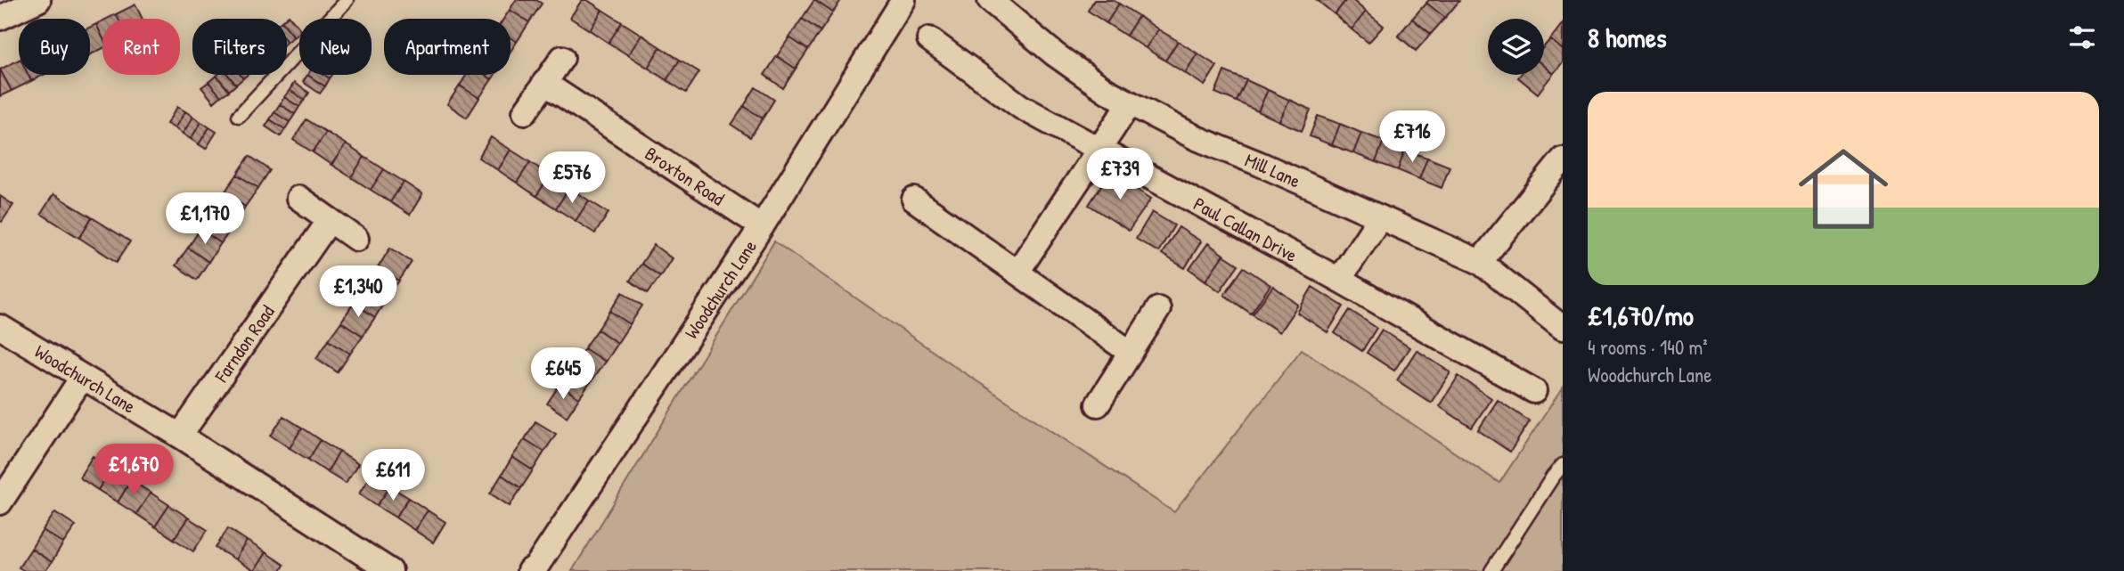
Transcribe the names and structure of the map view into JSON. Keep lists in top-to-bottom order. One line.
{"streets":{"street":["Mill Lane","Broxton Road","Paul Callan Drive","Woodchurch Lane","Farndon Road"]},"crossings":[["Broxton Road","Woodchurch Lane"],["Woodchurch Lane","Farndon Road"]],"page":{"heading":"8 homes","chip":["Buy","Rent","Filters","New","Apartment"],"list":[{"name":"£1,670/mo","note":"4 rooms · 140 m² · Woodchurch Lane"}],"price":["£716","£739","£576","£1,170","£1,340","£645","£1,670","£611"]}}
